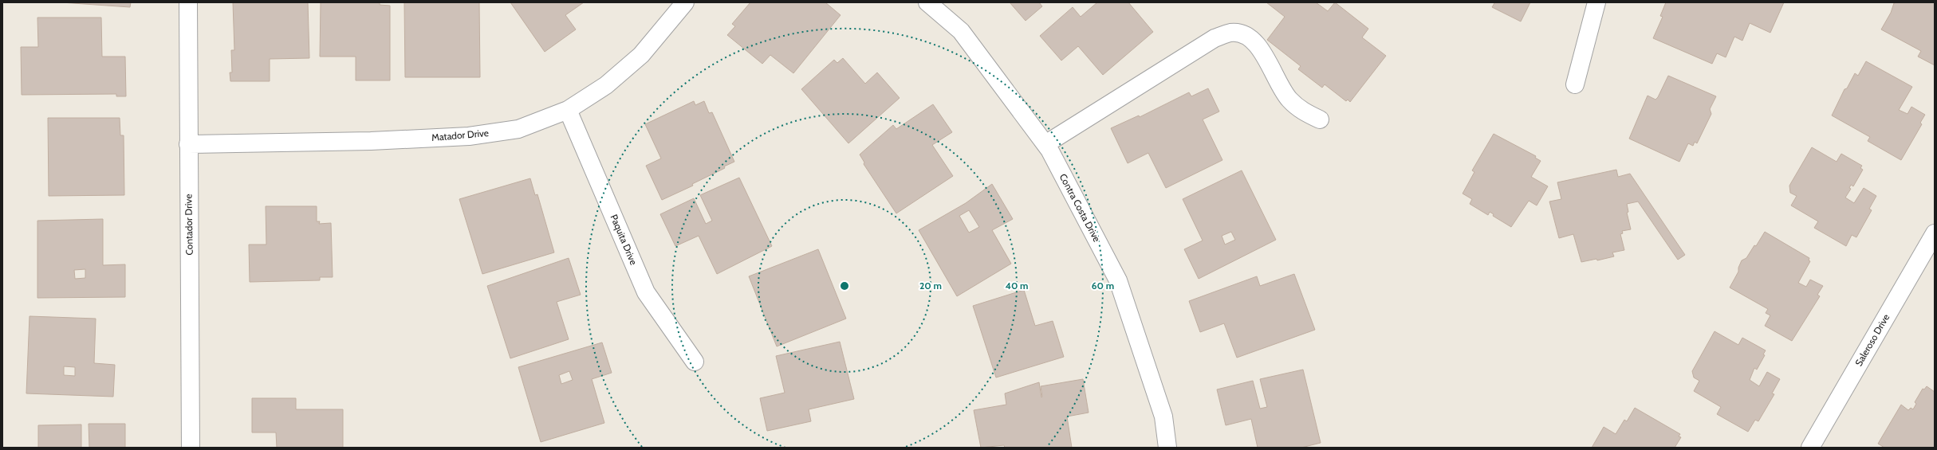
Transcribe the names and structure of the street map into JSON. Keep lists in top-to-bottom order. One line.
{"streets":{"street":["Matador Drive","Contra Costa Drive","Contador Drive","Paquita Drive","Saleroso Drive"]},"crossings":[["Matador Drive","Contador Drive"],["Matador Drive","Paquita Drive"]],"rings":["20 m","40 m","60 m"]}
